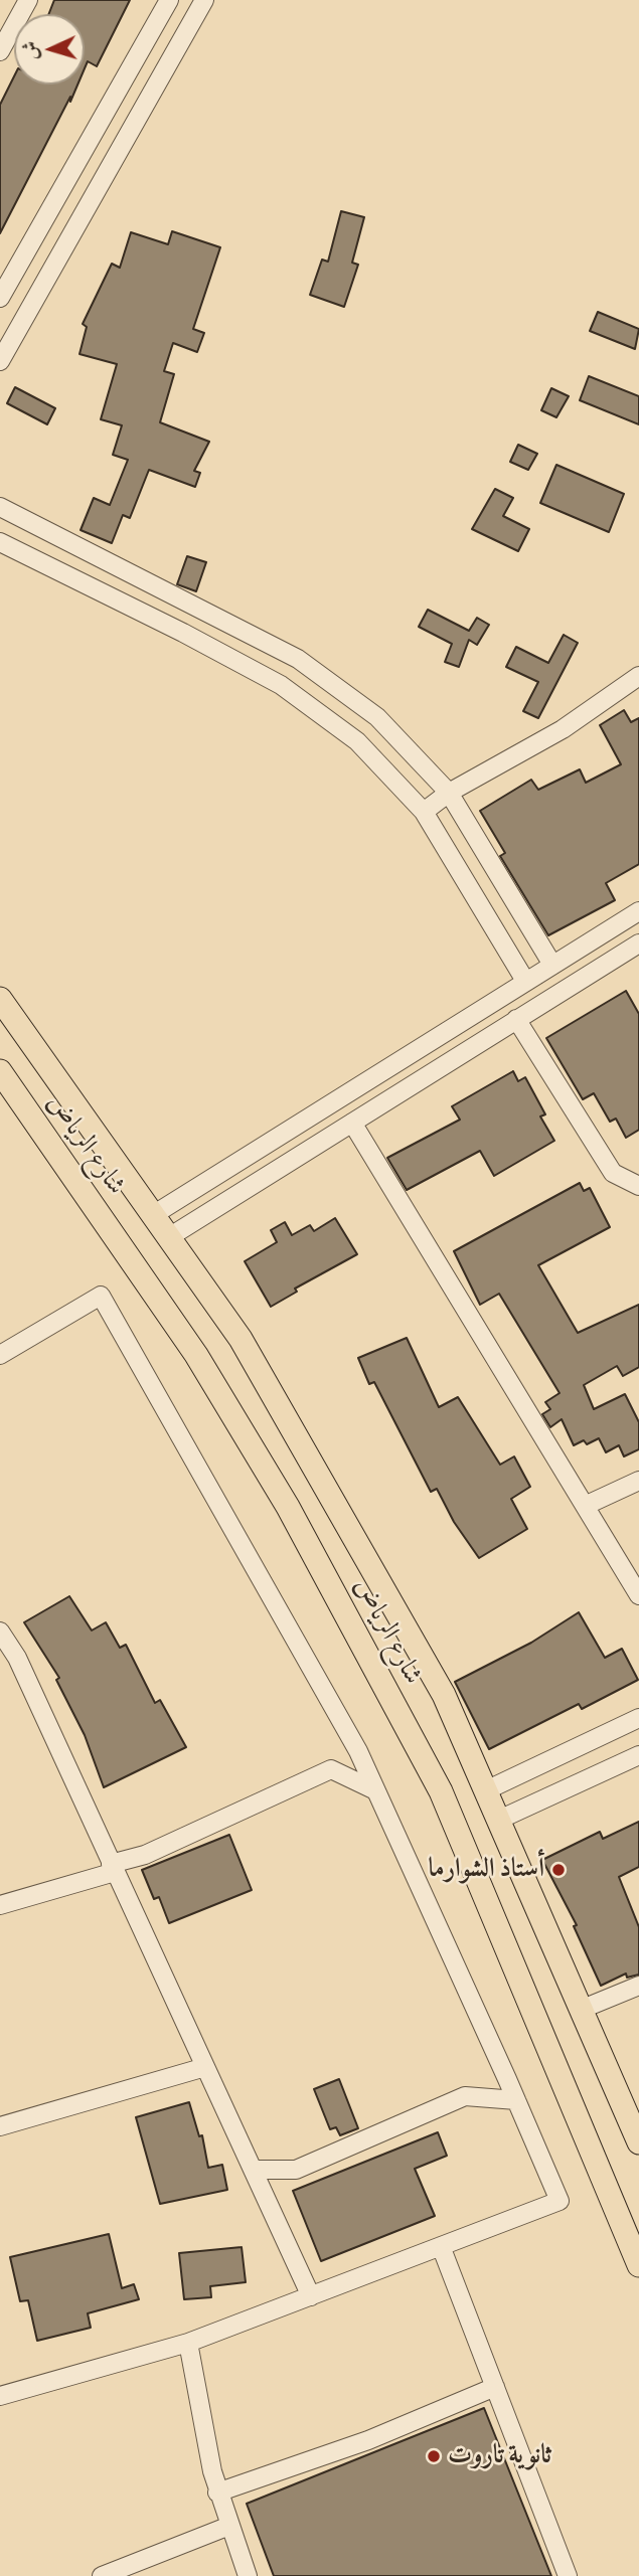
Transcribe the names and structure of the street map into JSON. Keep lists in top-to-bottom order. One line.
{"streets":{"main road":["شارع الرياض"]},"places":["أستاذ الشوارما","ثانوية تاروت"],"north":"left"}
